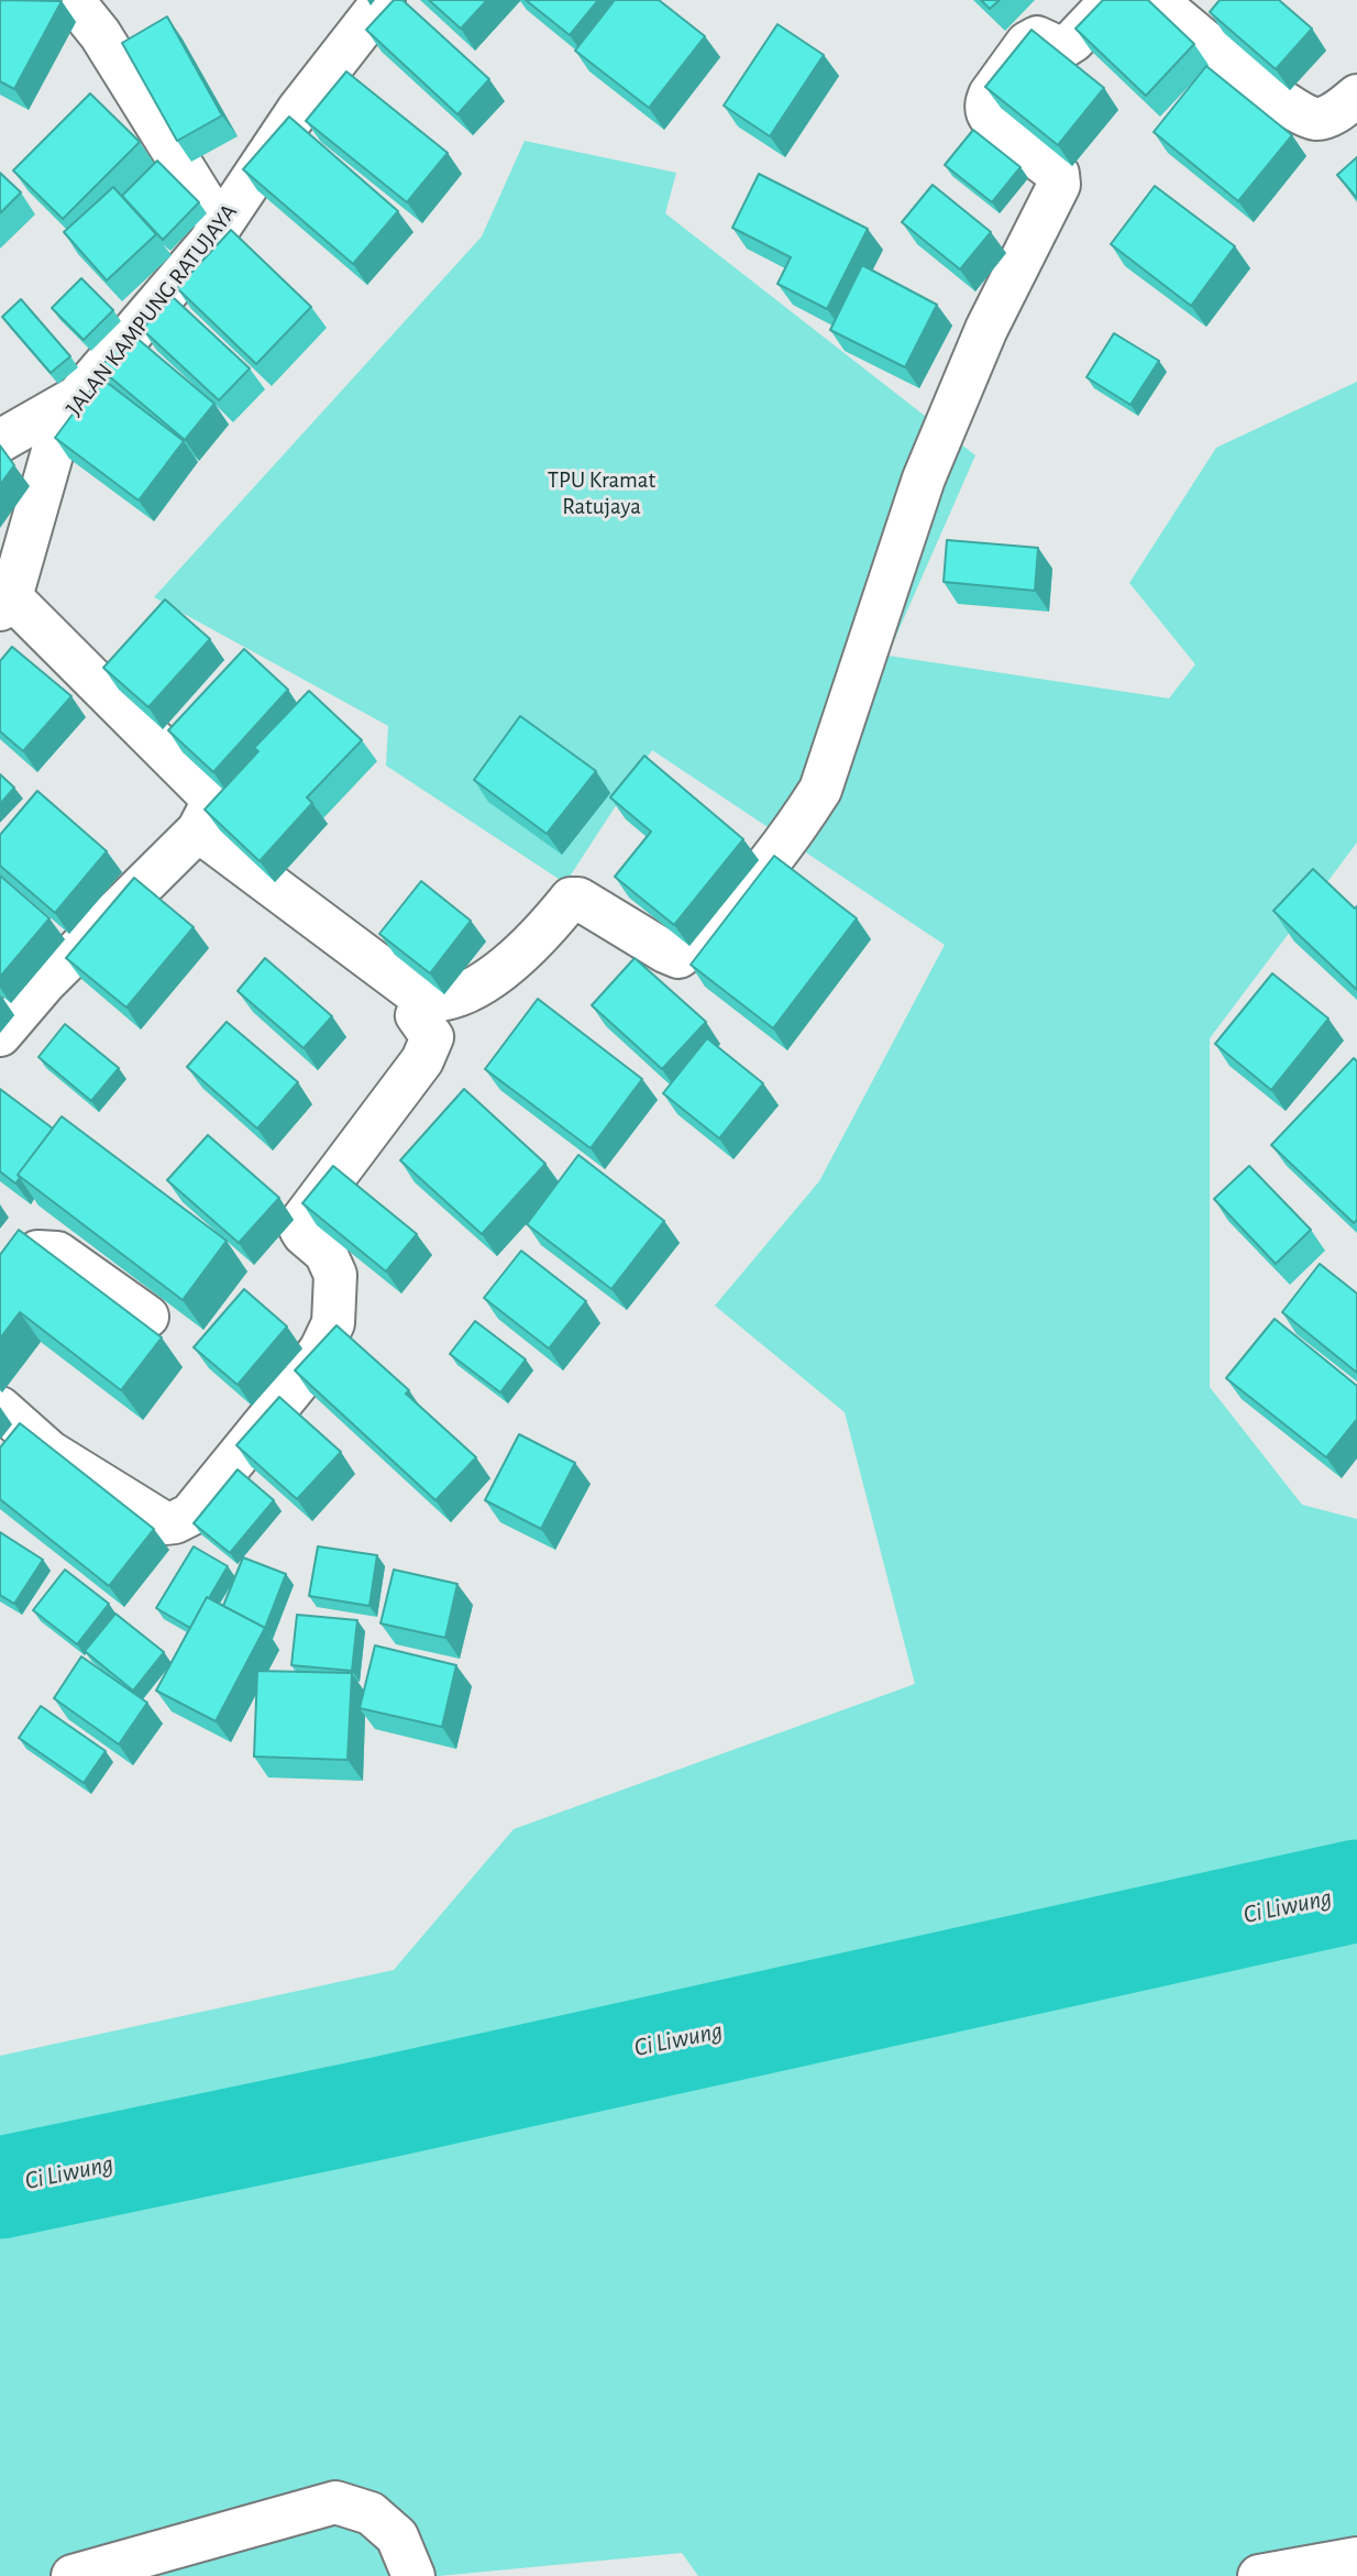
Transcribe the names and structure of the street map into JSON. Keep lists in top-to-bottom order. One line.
{"streets":{"street":["JALAN KAMPUNG RATUJAYA"]},"water":["Ci Liwung"],"parks":["TPU Kramat Ratujaya"]}
